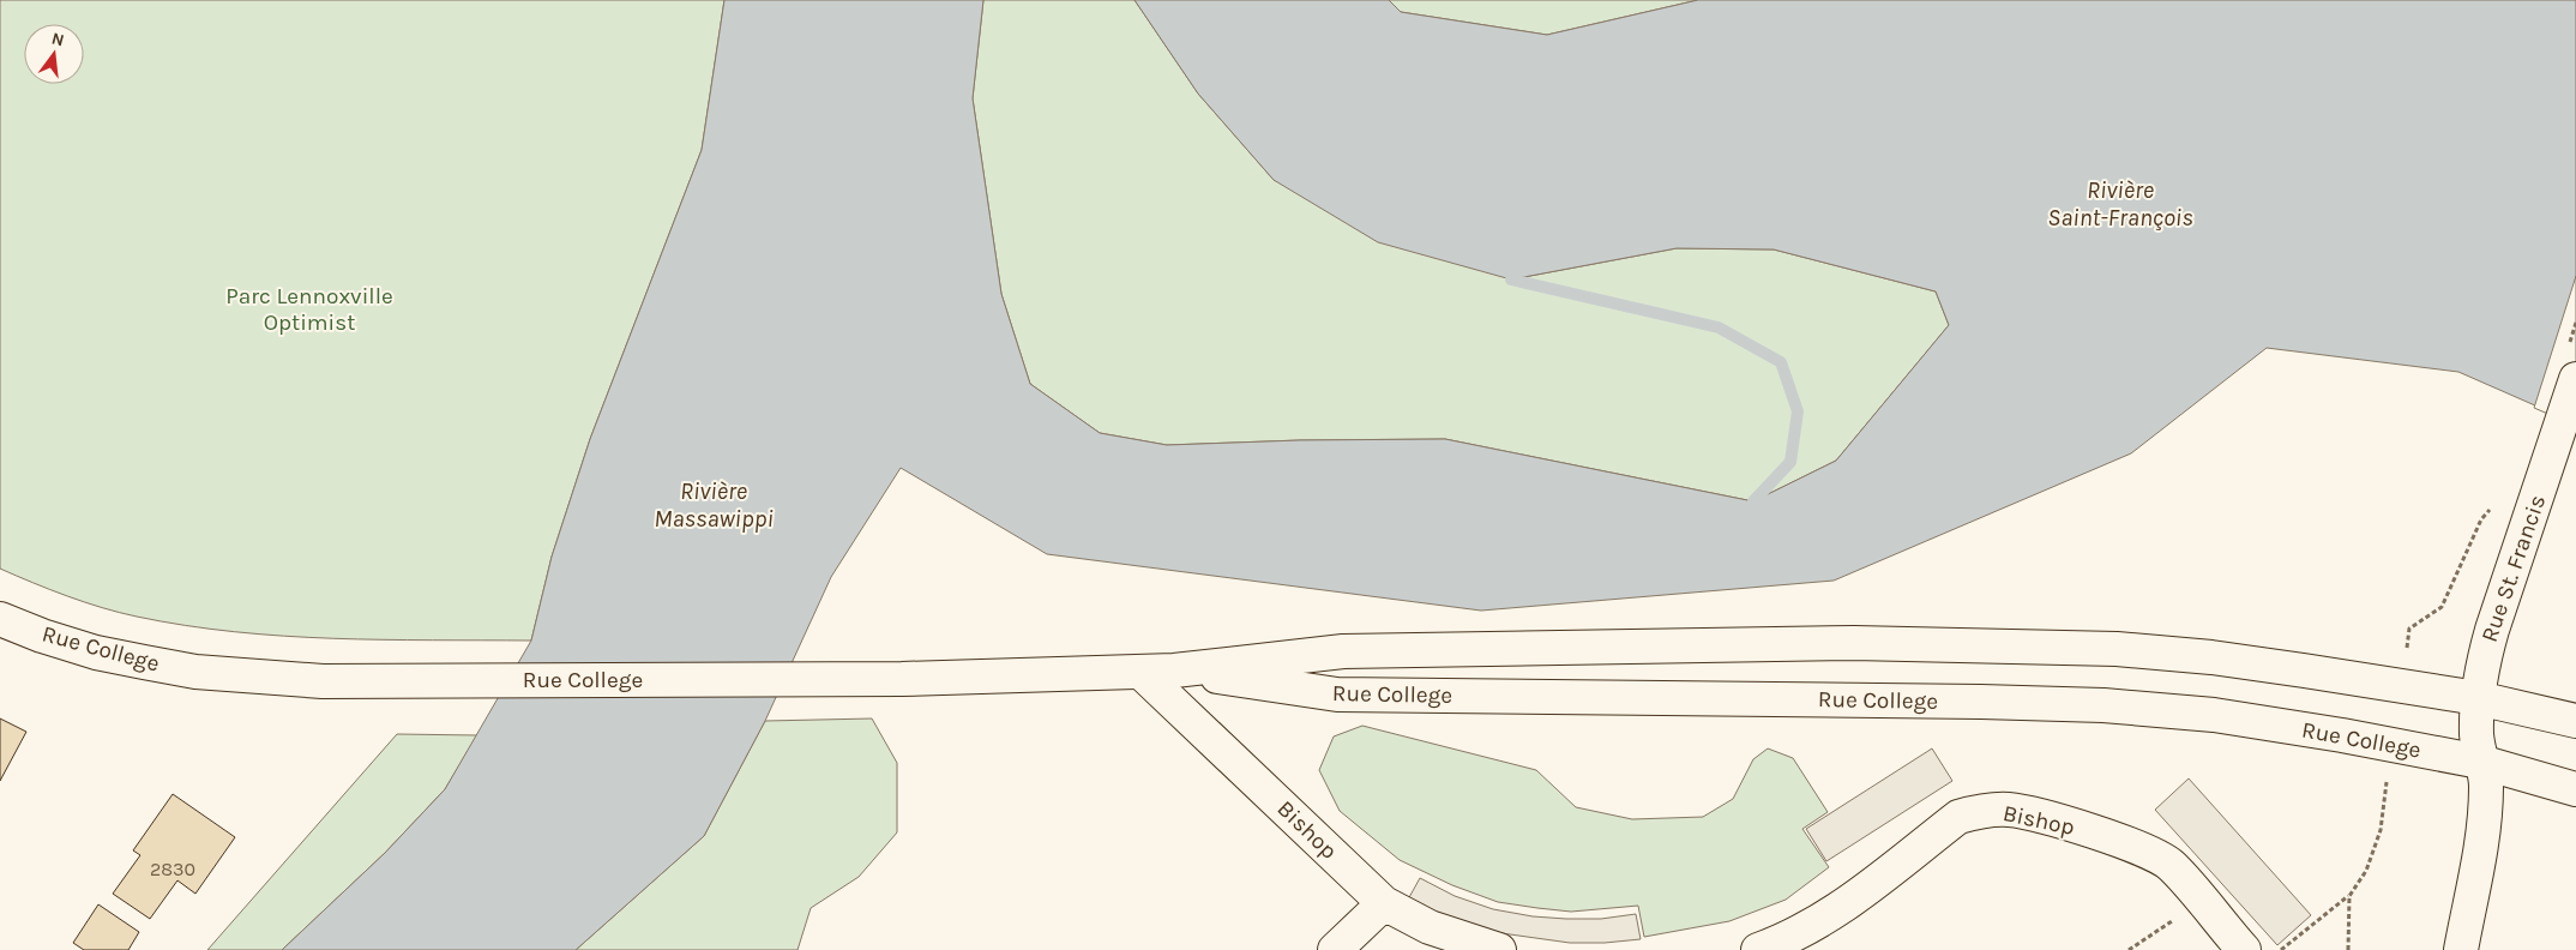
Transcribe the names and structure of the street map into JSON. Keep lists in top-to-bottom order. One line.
{"streets":{"main road":["Rue St. Francis","Rue College","Bishop"]},"crossings":[["Rue St. Francis","Rue College"],["Rue College","Bishop"]],"water":["Rivière Saint-François","Rivière Massawippi"],"parks":["Parc Lennoxville Optimist"],"house_numbers":["2830"],"north":"top"}
